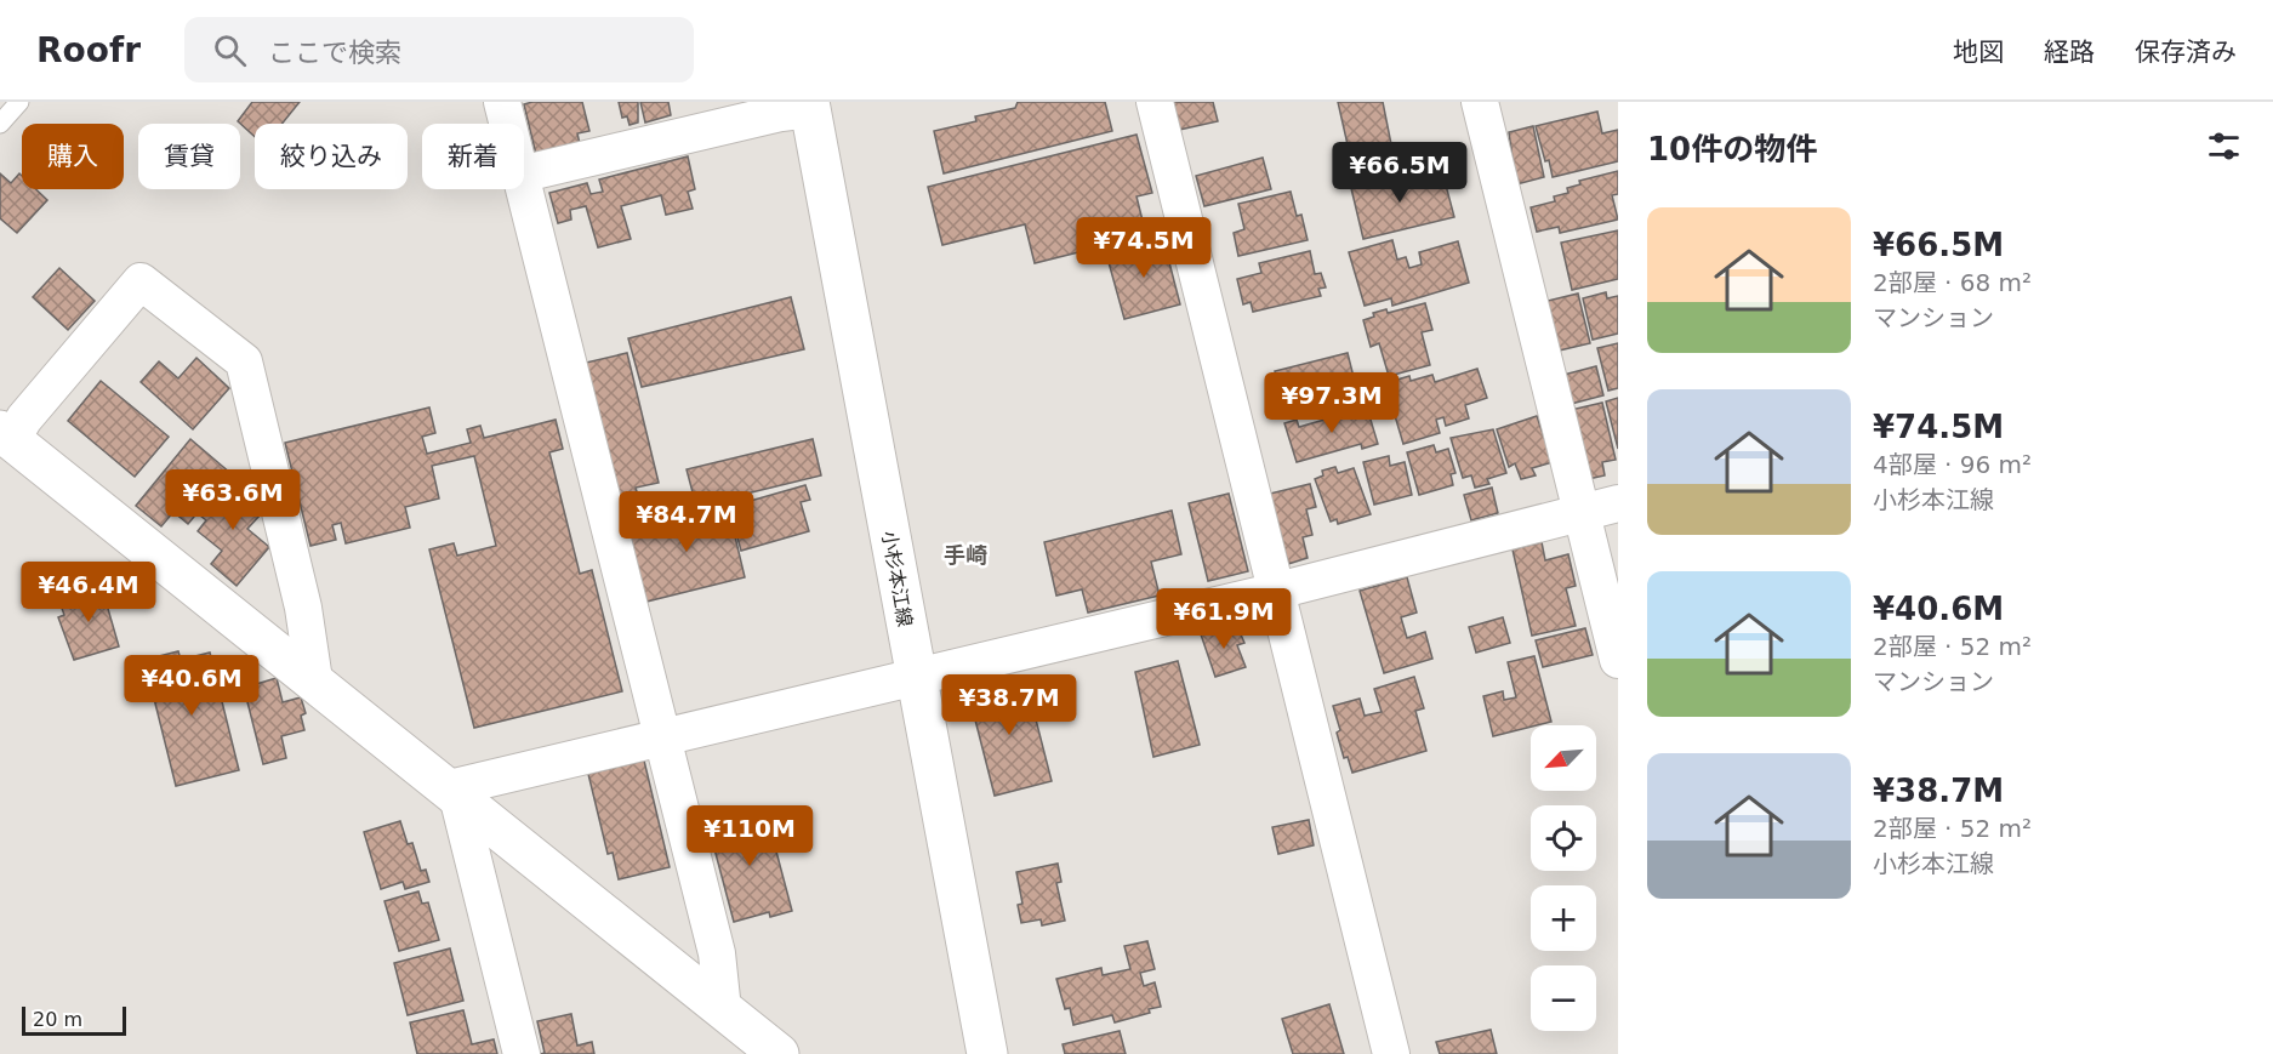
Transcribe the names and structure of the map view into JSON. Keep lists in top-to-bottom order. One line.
{"streets":{"street":["小杉本江線"]},"districts":["手崎"],"scale_bar":"20 m","north":"bottom left","page":{"header":"Roofr","search":"ここで検索","nav":["地図","経路","保存済み"],"heading":"10件の物件","chip":["購入","賃貸","絞り込み","新着"],"price":["¥66.5M","¥74.5M","¥97.3M","¥63.6M","¥84.7M","¥46.4M","¥61.9M","¥40.6M","¥38.7M","¥110M"],"list":[{"name":"¥66.5M","note":"2部屋 · 68 m² · マンション"},{"name":"¥74.5M","note":"4部屋 · 96 m² · 小杉本江線"},{"name":"¥40.6M","note":"2部屋 · 52 m² · マンション"},{"name":"¥38.7M","note":"2部屋 · 52 m² · 小杉本江線"}],"map_buttons":["+","−"],"scale":"20 m"}}
